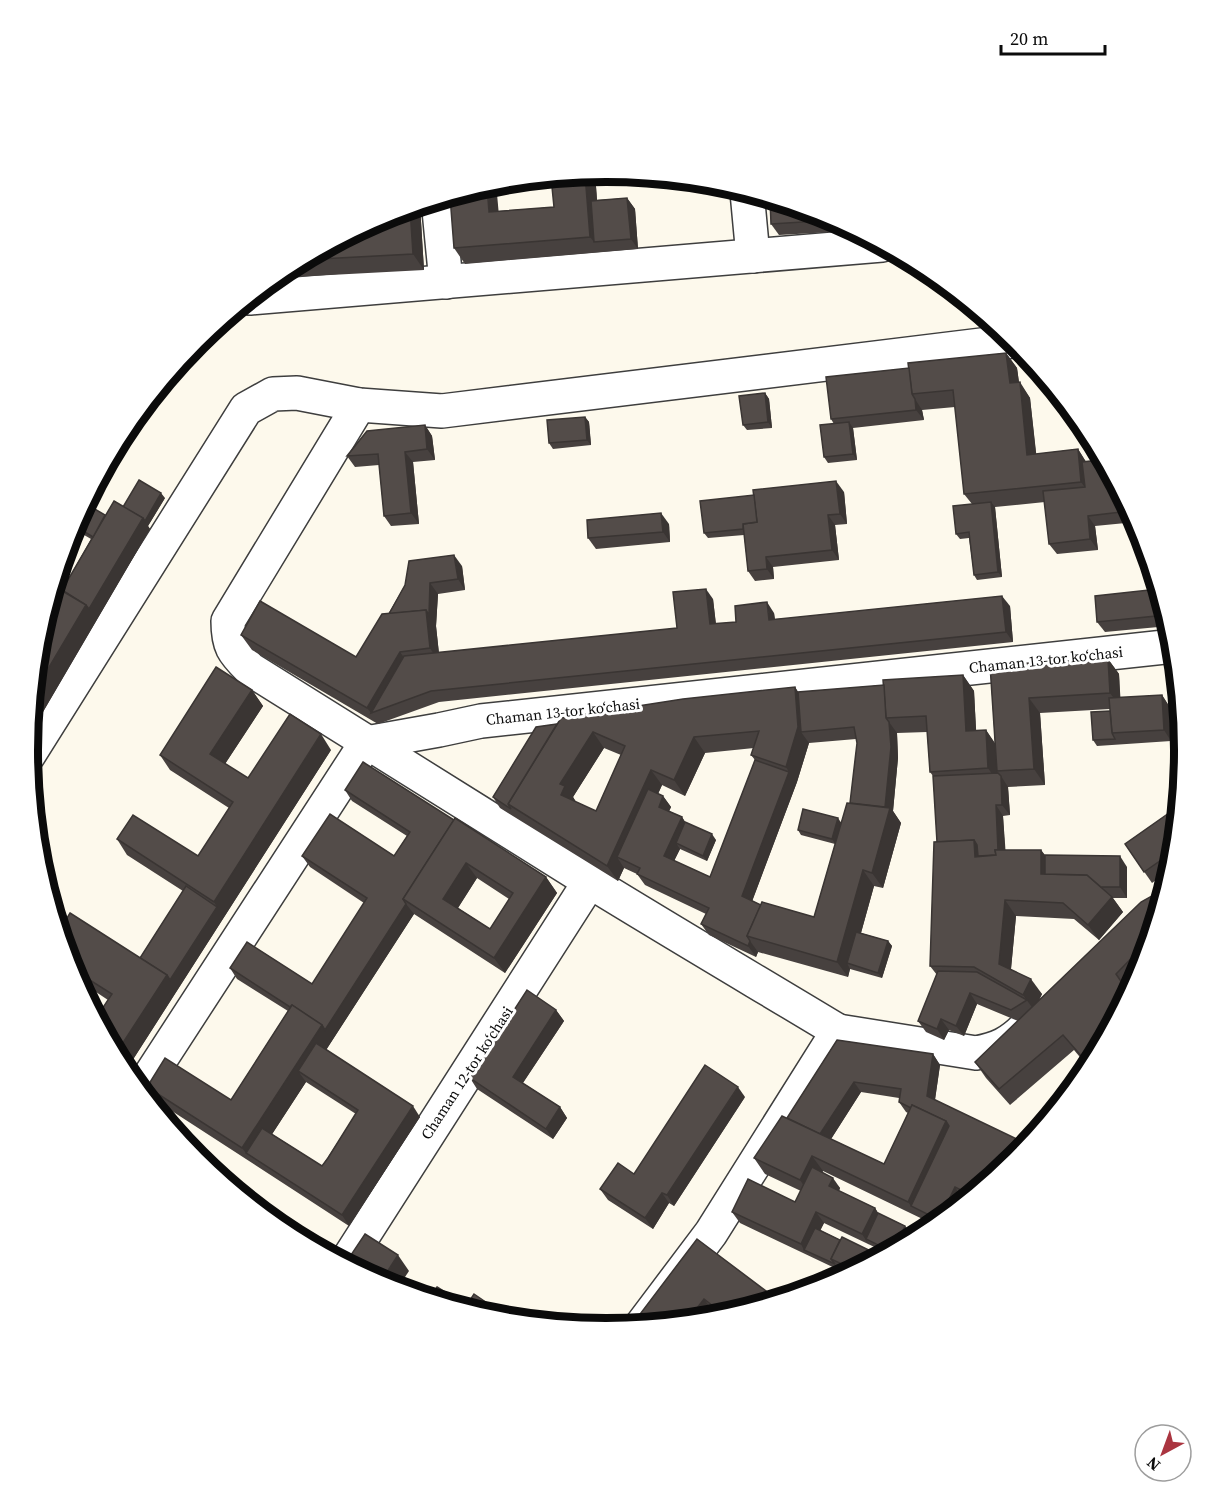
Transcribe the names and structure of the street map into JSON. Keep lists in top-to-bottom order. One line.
{"streets":{"street":["Chaman 13-tor koʻchasi","Chaman 12-tor koʻchasi"]},"scale_bar":"20 m","north":"bottom left"}
